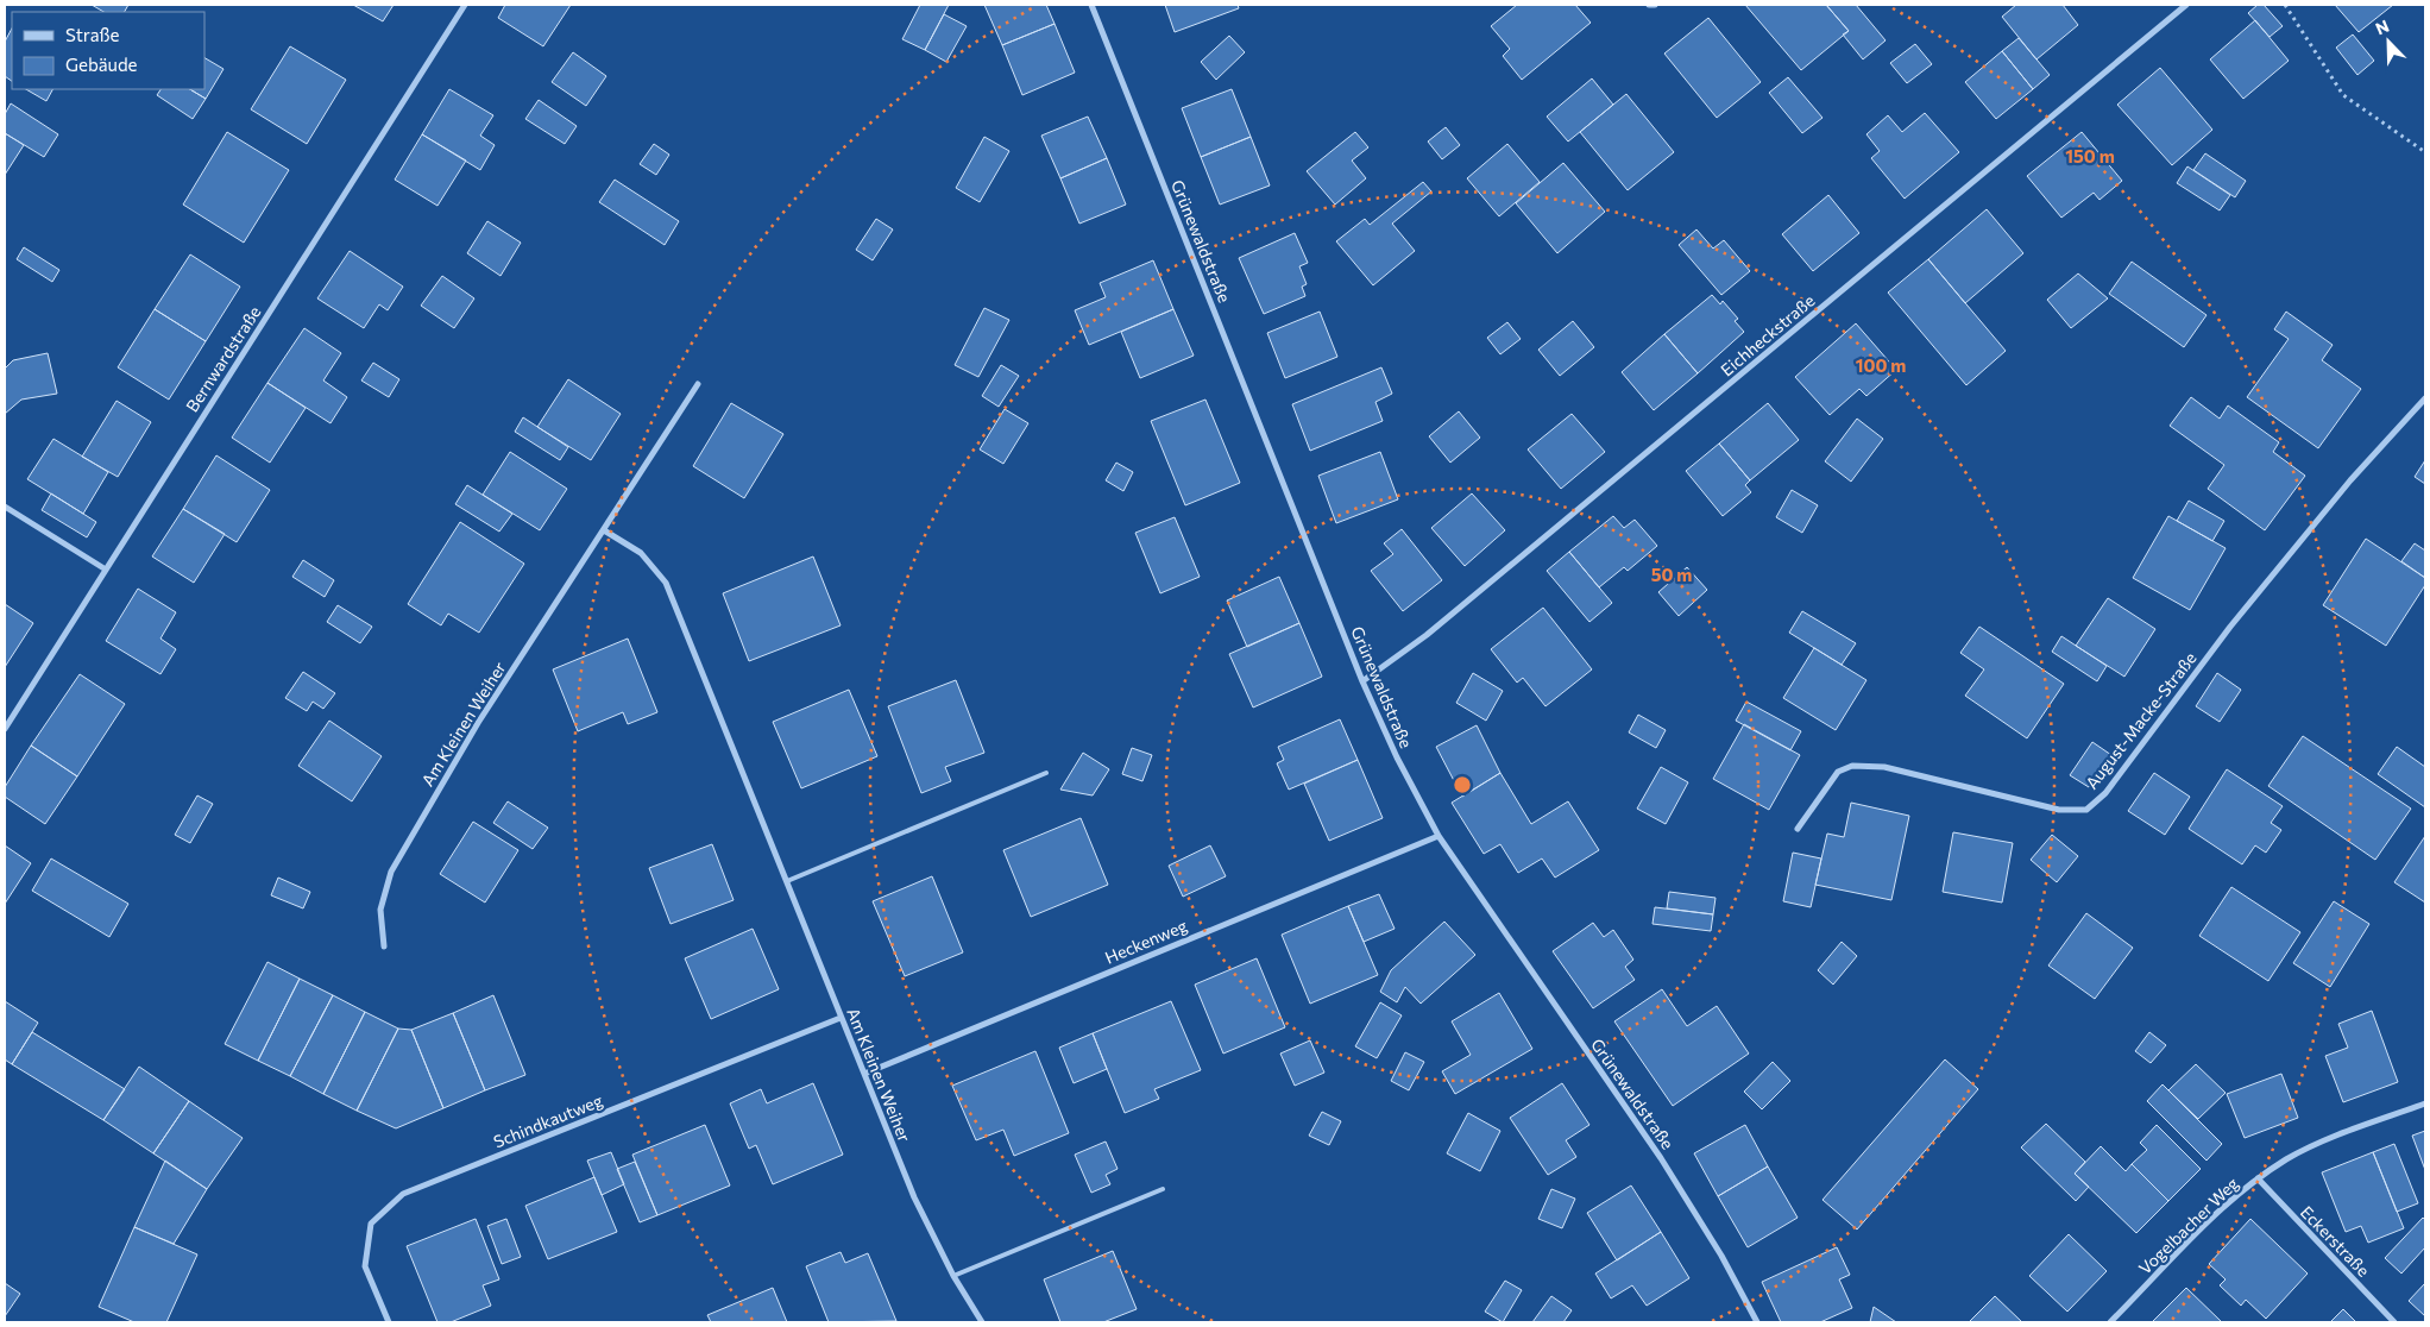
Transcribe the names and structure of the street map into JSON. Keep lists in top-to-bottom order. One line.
{"streets":{"street":["Grünewaldstraße","Eichheckstraße","Bernwardstraße","August-Macke-Straße","Am Kleinen Weiher","Heckenweg","Schindkautweg","Vogelbacher Weg","Eckerstraße"]},"crossings":[["Grünewaldstraße","Eichheckstraße"],["Grünewaldstraße","Heckenweg"],["Am Kleinen Weiher","Heckenweg"],["Am Kleinen Weiher","Schindkautweg"],["Vogelbacher Weg","Eckerstraße"]],"legend":["Straße","Gebäude"],"north":"top left","rings":["150 m","100 m","50 m"]}
